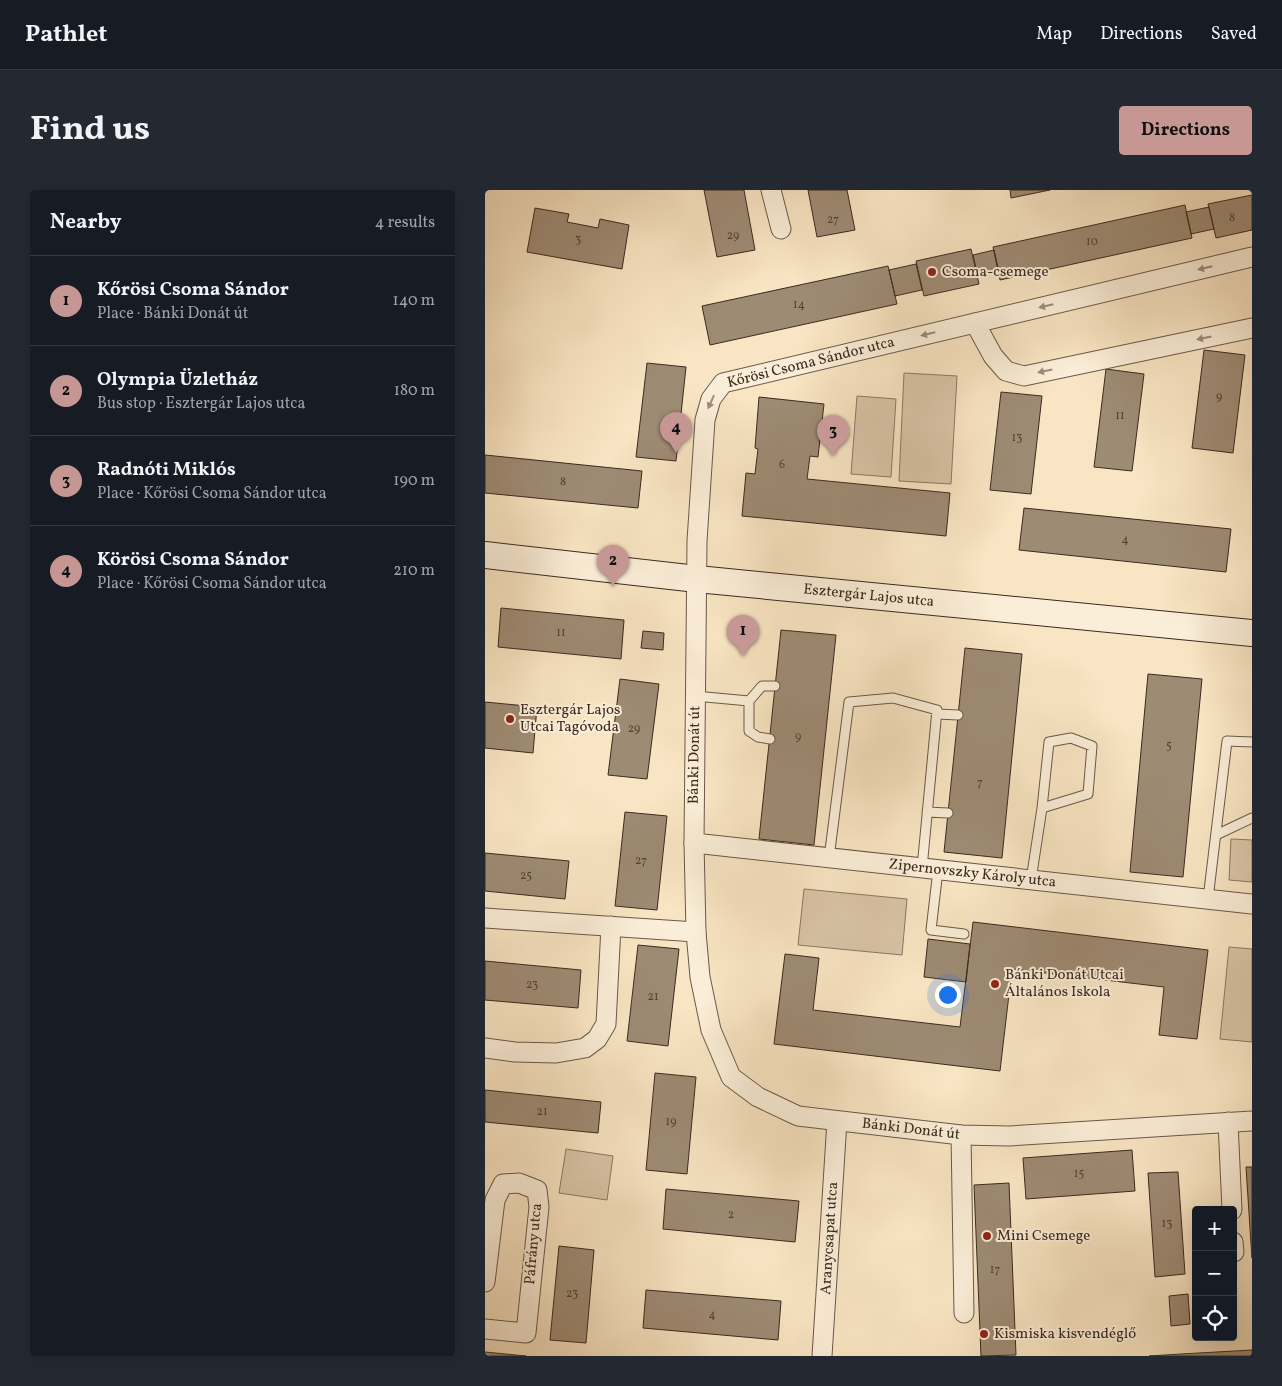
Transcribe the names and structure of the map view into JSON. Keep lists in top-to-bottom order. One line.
{"streets":{"street":["Kőrösi Csoma Sándor utca","Esztergár Lajos utca","Bánki Donát út","Zipernovszky Károly utca","Aranycsapat utca","Páfrány utca"]},"crossings":[["Kőrösi Csoma Sándor utca","Esztergár Lajos utca"],["Kőrösi Csoma Sándor utca","Bánki Donát út"],["Esztergár Lajos utca","Bánki Donát út"],["Bánki Donát út","Zipernovszky Károly utca"],["Bánki Donát út","Aranycsapat utca"]],"one_way":["Kőrösi Csoma Sándor utca"],"places":["Csoma-csemege","Esztergár Lajos Utcai Tagóvoda","Bánki Donát Utcai Általános Iskola","Mini Csemege","Kismiska kisvendéglő"],"house_numbers":["8","27","29","3","10","14","9","11","13","6","8","4","11","29","9","5","7","27","25","23","21","21","19","15","2","13","17","23","4"],"page":{"header":"Pathlet","nav":["Map","Directions","Saved"],"title":"Find us","buttons":"Directions","heading":["Nearby","4 results"],"list":[{"mark":"1","name":"Kőrösi Csoma Sándor","note":"Place · Bánki Donát út","value":"140 m"},{"mark":"2","name":"Olympia Üzletház","note":"Bus stop · Esztergár Lajos utca","value":"180 m"},{"mark":"3","name":"Radnóti Miklós","note":"Place · Kőrösi Csoma Sándor utca","value":"190 m"},{"mark":"4","name":"Körösi Csoma Sándor","note":"Place · Kőrösi Csoma Sándor utca","value":"210 m"}],"pins":["4","3","2","1"],"map_buttons":["+","−"]}}
